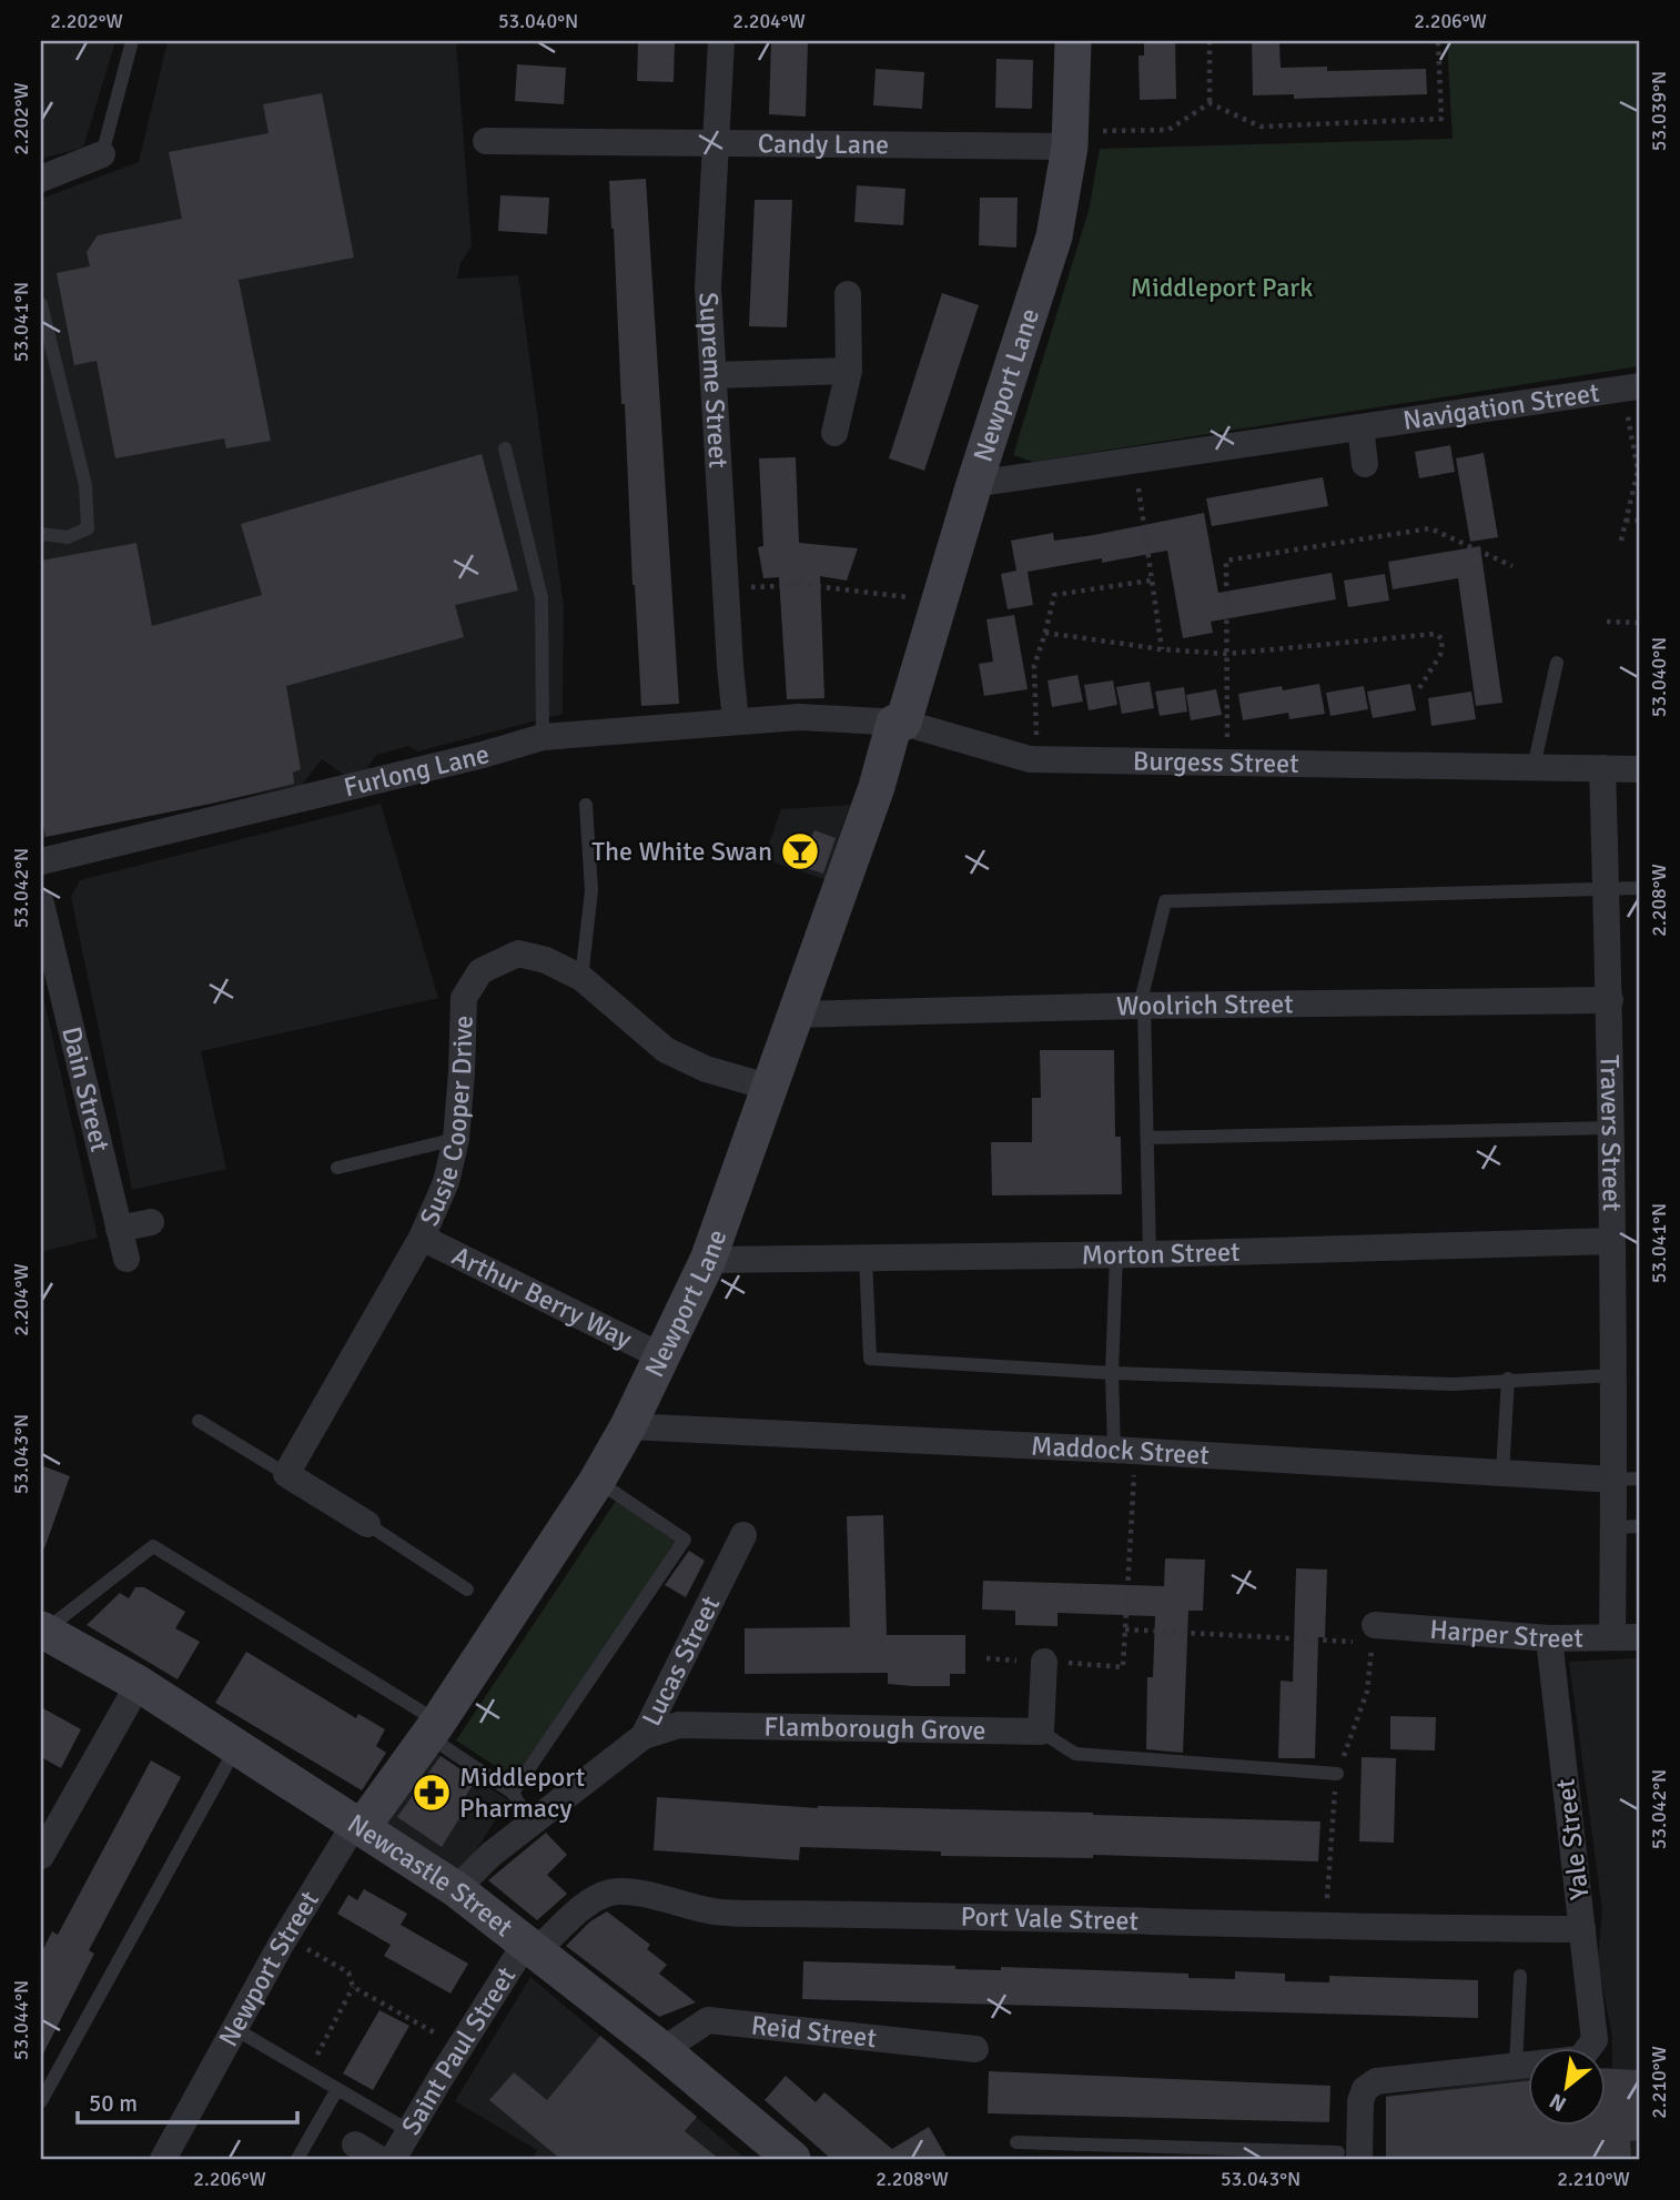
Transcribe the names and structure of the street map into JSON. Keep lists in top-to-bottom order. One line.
{"streets":{"street":["Candy Lane","Supreme Street","Newport Lane","Navigation Street","Burgess Street","Furlong Lane","Woolrich Street","Dain Street","Susie Cooper Drive","Travers Street","Morton Street","Arthur Berry Way","Maddock Street","Harper Street","Lucas Street","Flamborough Grove","Yale Street","Newcastle Street","Port Vale Street","Newport Street","Reid Street","Saint Paul Street"]},"crossings":[["Candy Lane","Supreme Street"],["Candy Lane","Newport Lane"],["Supreme Street","Furlong Lane"],["Newport Lane","Navigation Street"],["Newport Lane","Burgess Street"],["Newport Lane","Woolrich Street"],["Newport Lane","Susie Cooper Drive"],["Newport Lane","Morton Street"],["Newport Lane","Arthur Berry Way"],["Newport Lane","Maddock Street"],["Newport Lane","Newcastle Street"],["Newport Lane","Newport Street"],["Burgess Street","Furlong Lane"],["Burgess Street","Travers Street"],["Woolrich Street","Travers Street"],["Susie Cooper Drive","Arthur Berry Way"],["Travers Street","Morton Street"],["Travers Street","Maddock Street"],["Travers Street","Harper Street"],["Harper Street","Yale Street"],["Lucas Street","Flamborough Grove"],["Lucas Street","Newcastle Street"],["Yale Street","Port Vale Street"],["Newcastle Street","Port Vale Street"],["Newcastle Street","Newport Street"],["Newcastle Street","Reid Street"],["Newcastle Street","Saint Paul Street"],["Port Vale Street","Saint Paul Street"]],"parks":["Middleport Park"],"places":{"bar":["The White Swan"],"pharmacy":["Middleport Pharmacy"]},"scale_bar":"50 m","north":"bottom left","coordinates":["2.202°W","53.040°N","2.204°W","2.206°W","53.039°N","53.041°N","53.042°N","2.208°W","53.043°N","53.044°N","2.210°W"]}
